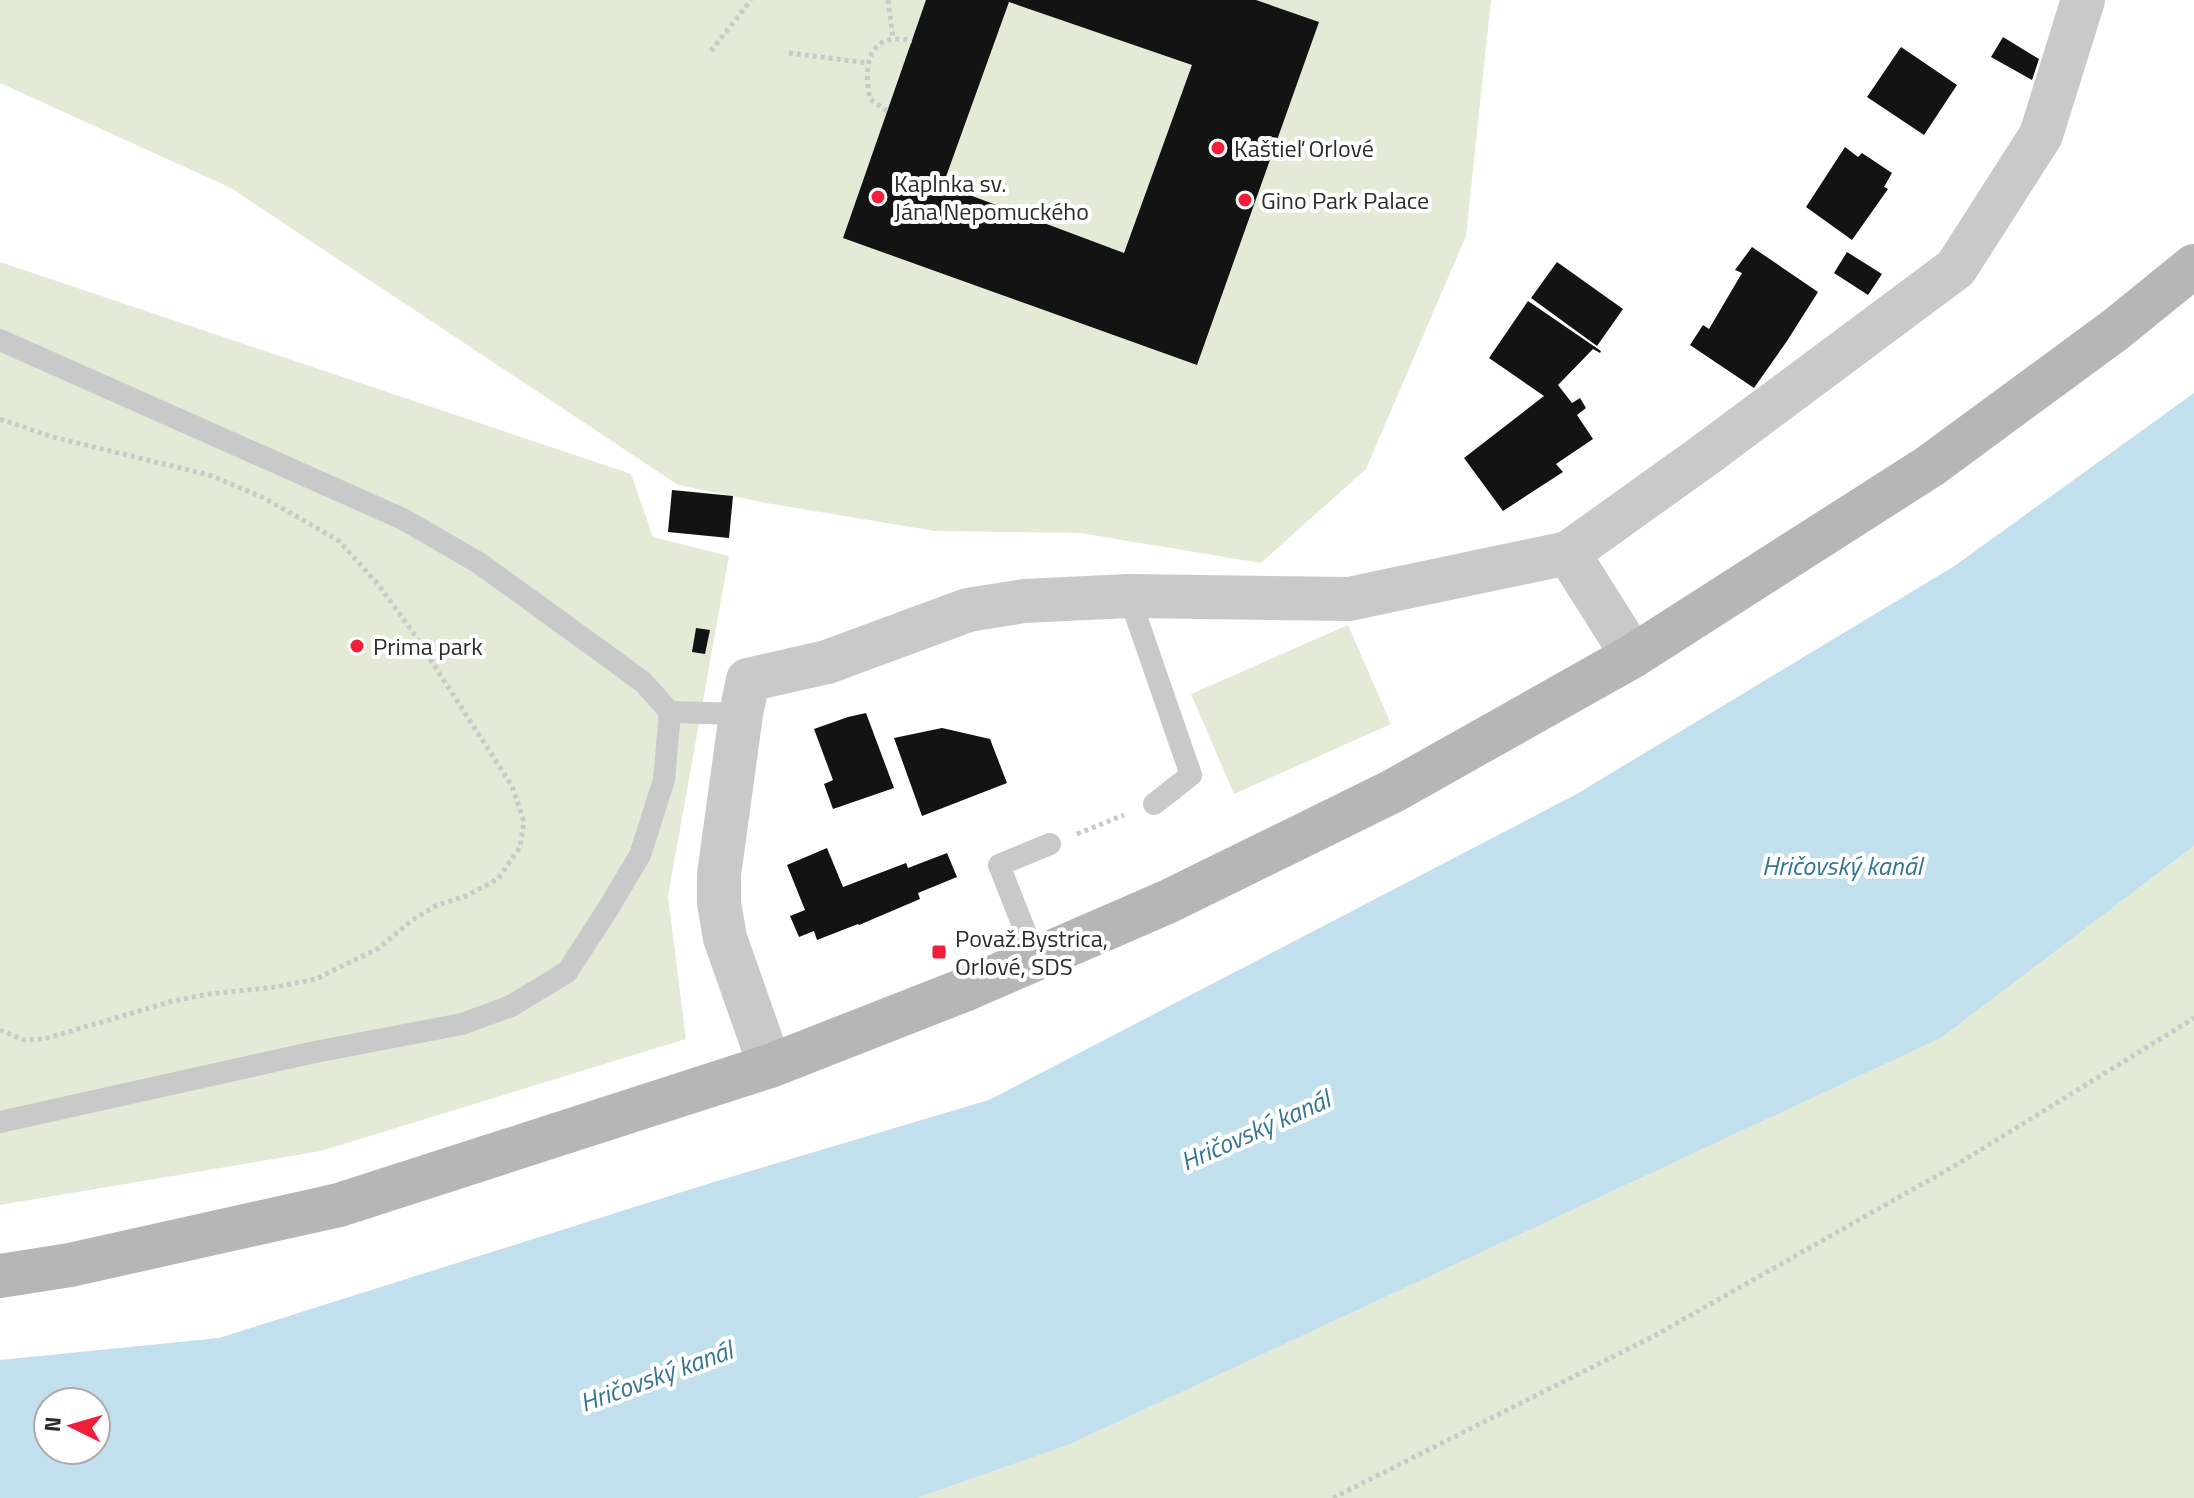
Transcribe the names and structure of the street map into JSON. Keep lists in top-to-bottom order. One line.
{"water":["Hričovský kanál"],"places":{"other":["Kaštieľ Orlové","Kaplnka sv. Jána Nepomuckého","Gino Park Palace","Prima park"],"transit":["Považ.Bystrica, Orlové, SDS"]},"north":"left"}
